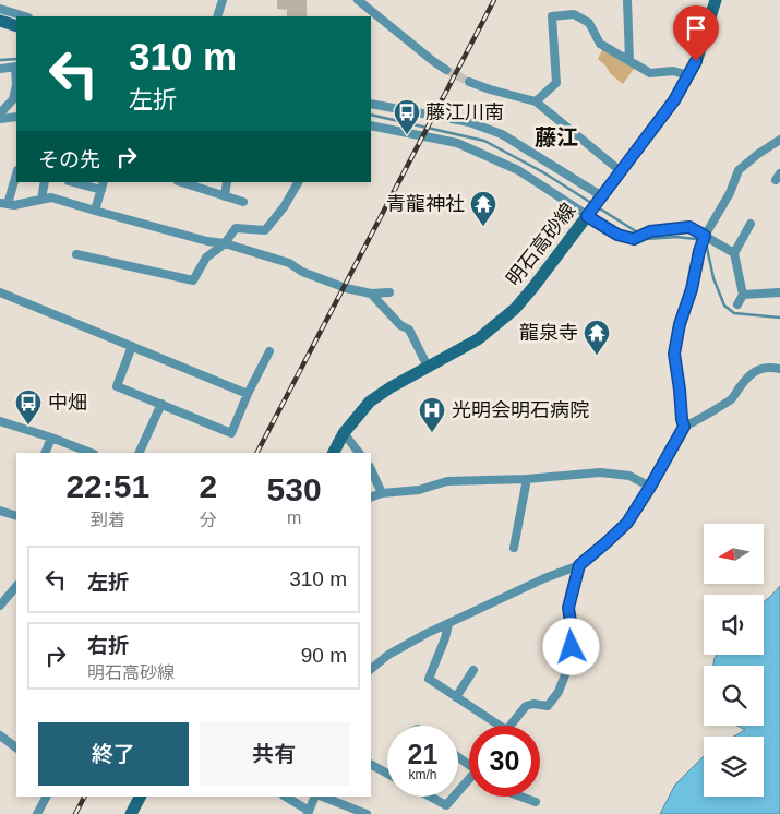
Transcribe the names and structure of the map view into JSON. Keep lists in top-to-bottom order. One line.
{"streets":{"main road":["明石高砂線"]},"districts":["藤江"],"places":{"bus stop":["藤江川南","中畑"],"temple":["青龍神社","龍泉寺"],"hospital":["光明会明石病院"]},"north":"left","page":{"turn":["310 m","左折"],"then":"その先","eta":["22:51","到着","2","分","530","m"],"list":[{"name":"左折","value":"310 m"},{"name":"右折","note":"明石高砂線","value":"90 m"}],"buttons":["終了","共有"],"speed":"21 km/h","limit":"30"}}
